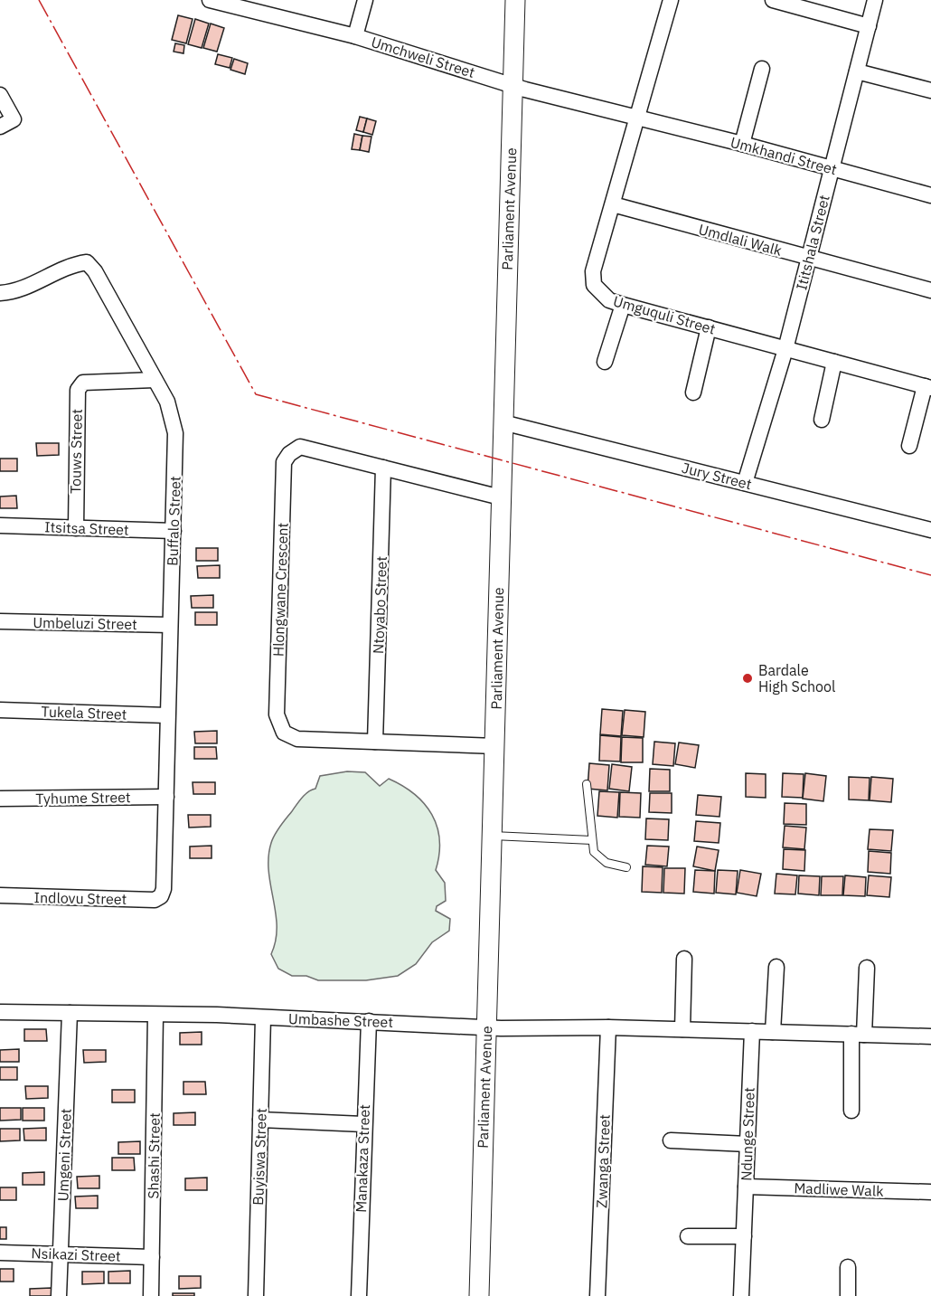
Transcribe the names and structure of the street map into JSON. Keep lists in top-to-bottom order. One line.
{"streets":{"street":["Umchweli Street","Umkhandi Street","Parliament Avenue","Umdlali Walk","Ititshala Street","Umguquli Street","Touws Street","Jury Street","Buffalo Street","Itsitsa Street","Hlongwane Crescent","Ntoyabo Street","Umbeluzi Street","Tukela Street","Tyhume Street","Indlovu Street","Umbashe Street","Ndunge Street","Umgeni Street","Shashi Street","Buyiswa Street","Manakaza Street","Zwanga Street","Madliwe Walk","Nsikazi Street"]},"crossings":[["Umchweli Street","Umkhandi Street"],["Umchweli Street","Parliament Avenue"],["Umchweli Street","Umguquli Street"],["Umkhandi Street","Ititshala Street"],["Umkhandi Street","Umguquli Street"],["Parliament Avenue","Jury Street"],["Parliament Avenue","Hlongwane Crescent"],["Parliament Avenue","Umbashe Street"],["Umdlali Walk","Ititshala Street"],["Umdlali Walk","Umguquli Street"],["Ititshala Street","Umguquli Street"],["Ititshala Street","Jury Street"],["Touws Street","Buffalo Street"],["Touws Street","Itsitsa Street"],["Buffalo Street","Itsitsa Street"],["Buffalo Street","Umbeluzi Street"],["Buffalo Street","Tukela Street"],["Buffalo Street","Tyhume Street"],["Buffalo Street","Indlovu Street"],["Hlongwane Crescent","Ntoyabo Street"],["Umbashe Street","Ndunge Street"],["Umbashe Street","Umgeni Street"],["Umbashe Street","Shashi Street"],["Umbashe Street","Buyiswa Street"],["Umbashe Street","Manakaza Street"],["Umbashe Street","Zwanga Street"],["Ndunge Street","Madliwe Walk"],["Umgeni Street","Nsikazi Street"],["Shashi Street","Nsikazi Street"]],"places":["Bardale High School"]}
